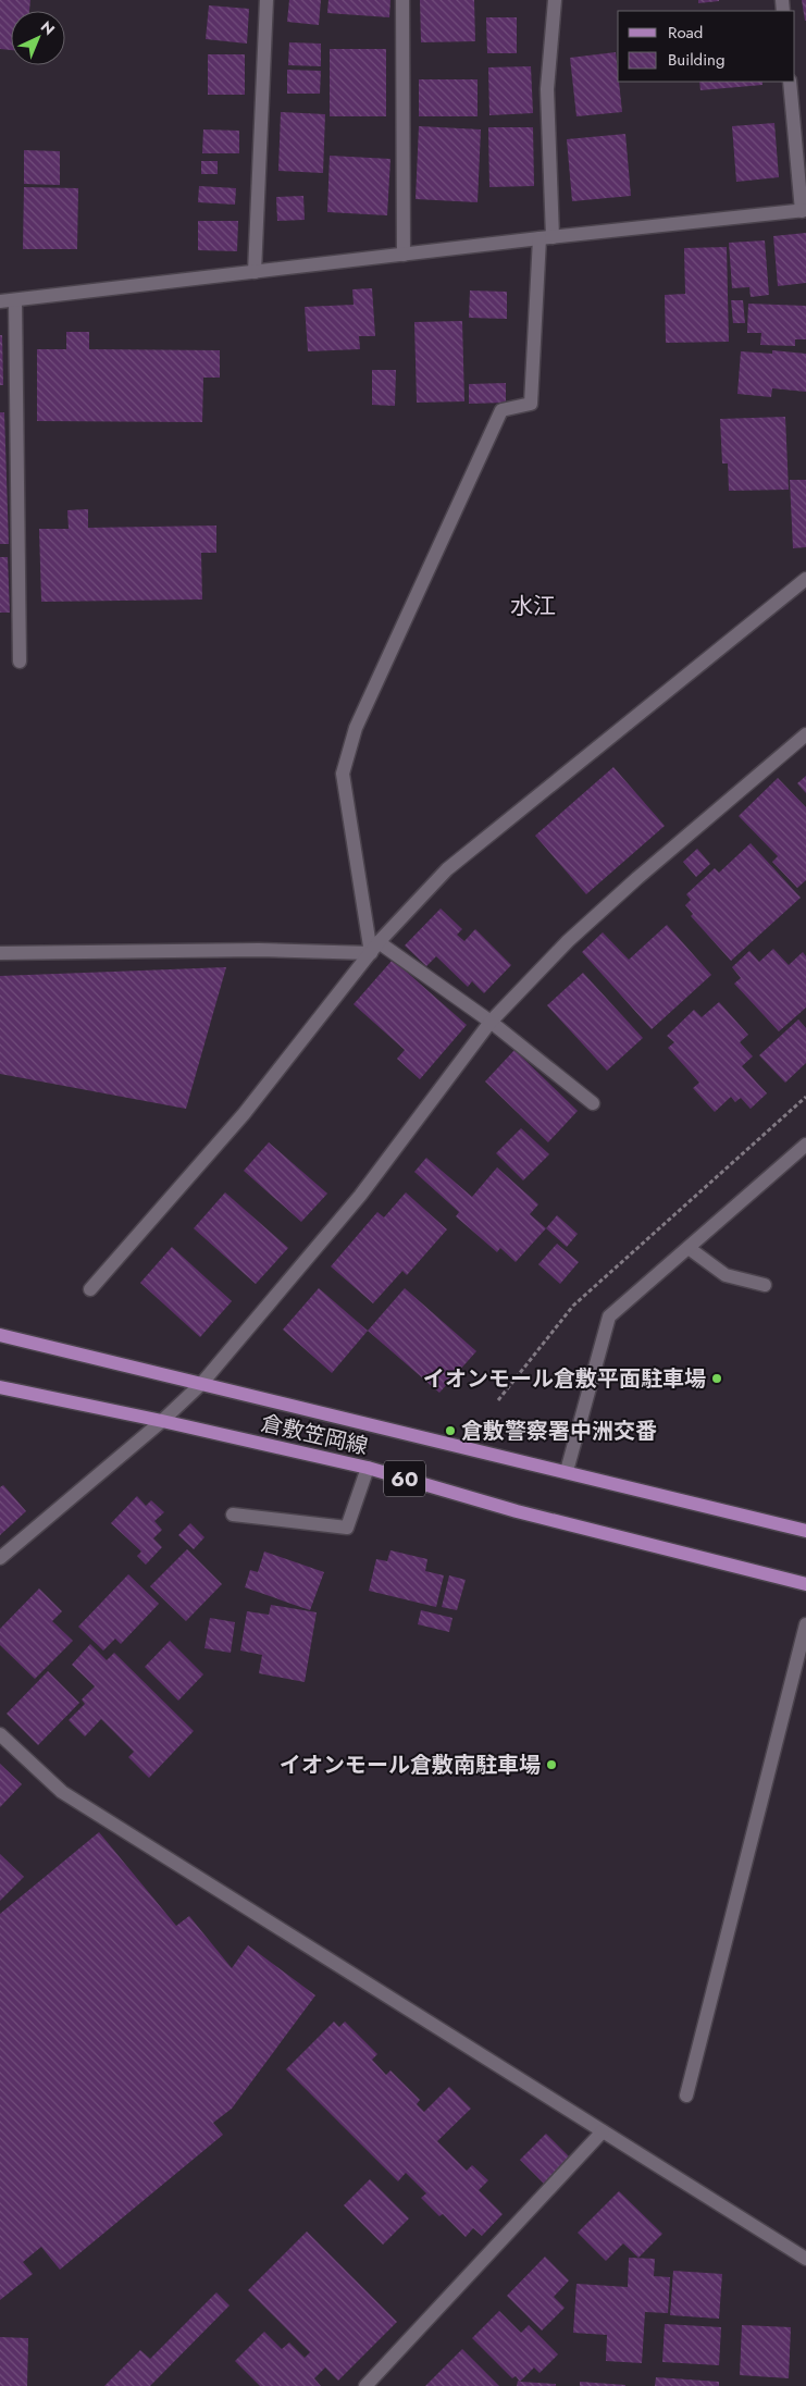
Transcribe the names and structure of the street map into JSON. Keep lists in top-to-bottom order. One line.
{"streets":{"main road":["倉敷笠岡線","60"]},"districts":["水江"],"places":["イオンモール倉敷平面駐車場","倉敷警察署中洲交番","イオンモール倉敷南駐車場"],"legend":["Road","Building"],"north":"top right"}
